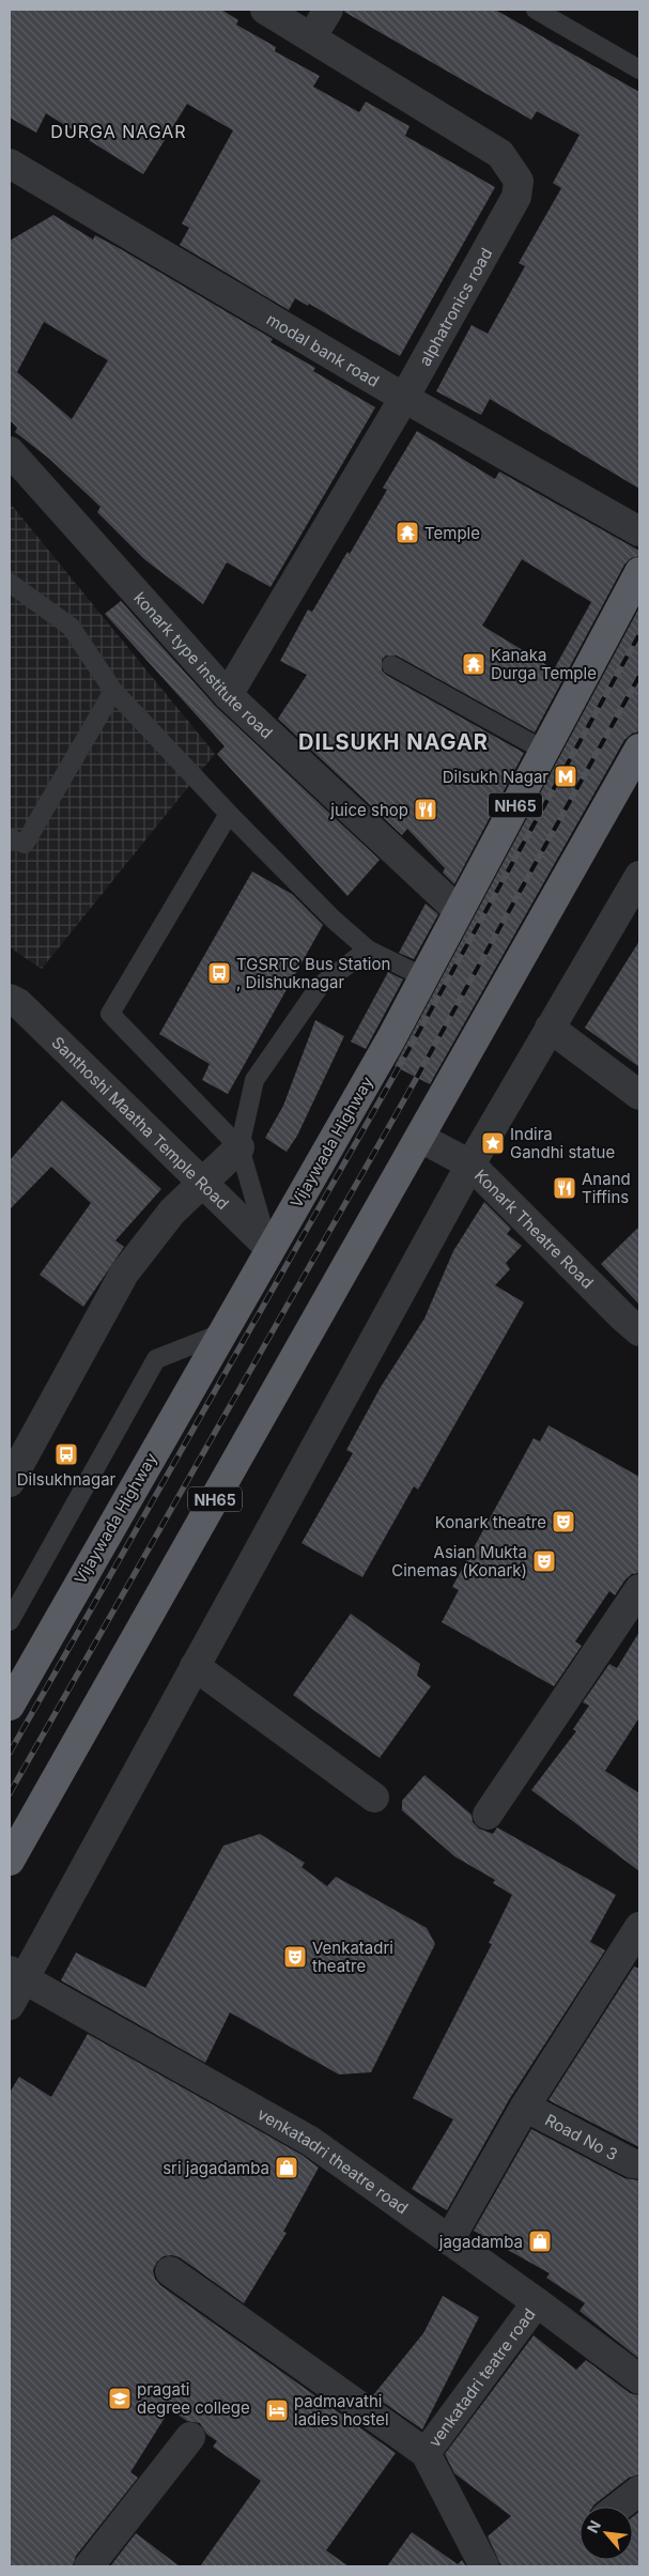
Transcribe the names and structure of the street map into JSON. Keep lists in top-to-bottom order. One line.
{"streets":{"highway":["NH65","Vijaywada Highway"],"street":["alphatronics road","modal bank road","konark type institute road","Santhoshi Maatha Temple Road","Konark Theatre Road","Road No 3","venkatadri theatre road","venkatadri teatre road"]},"crossings":[["alphatronics road","modal bank road"],["alphatronics road","konark type institute road"],["konark type institute road","Vijaywada Highway"],["NH65","Konark Theatre Road"],["Santhoshi Maatha Temple Road","Vijaywada Highway"],["venkatadri theatre road","venkatadri teatre road"]],"districts":["DURGA NAGAR","DILSUKH NAGAR"],"places":{"temple":["Temple","Kanaka Durga Temple"],"metro station":["Dilsukh Nagar"],"restaurant":["juice shop","Anand Tiffins"],"bus stop":["TGSRTC Bus Station , Dilshuknagar","Dilsukhnagar"],"place":["Indira Gandhi statue"],"theatre":["Konark theatre","Asian Mukta Cinemas (Konark)","Venkatadri theatre"],"shop":["sri jagadamba","jagadamba"],"school or university":["pragati degree college"],"hotel":["padmavathi ladies hostel"]},"north":"top left"}
